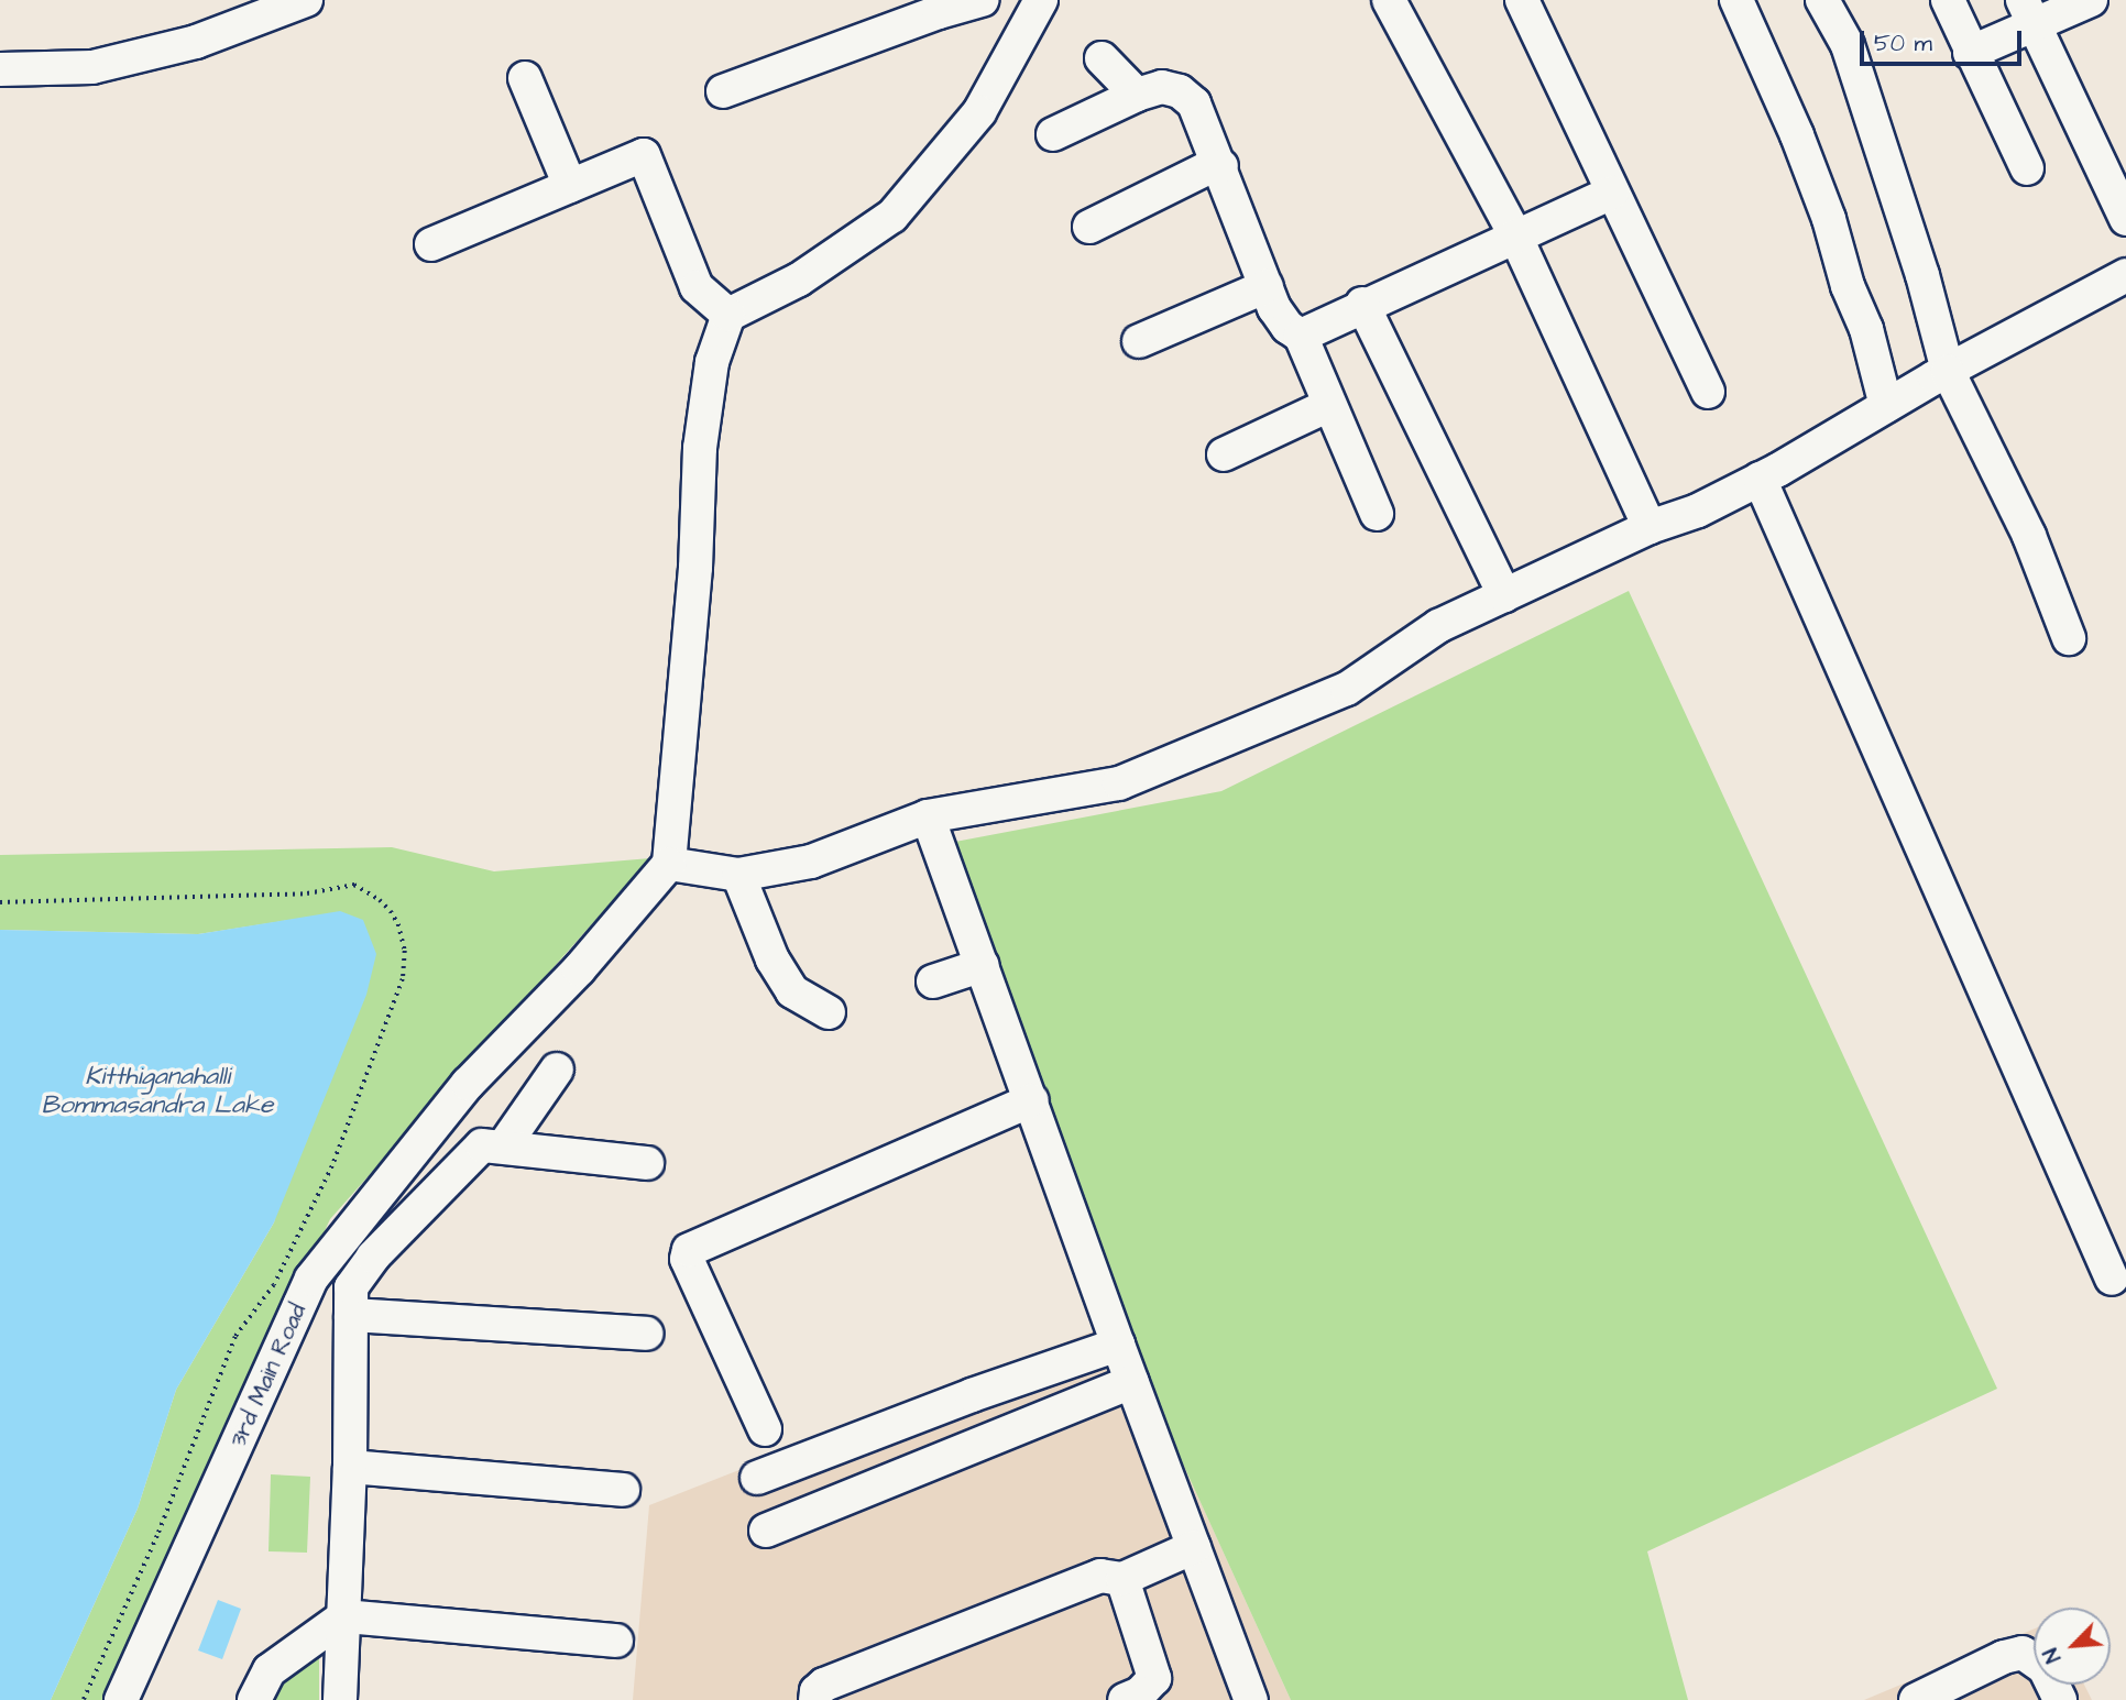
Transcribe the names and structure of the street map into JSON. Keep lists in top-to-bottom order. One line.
{"streets":{"street":["3rd Main Road"]},"water":["Kitthiganahalli Bommasandra Lake"],"scale_bar":"50 m","north":"bottom left"}
